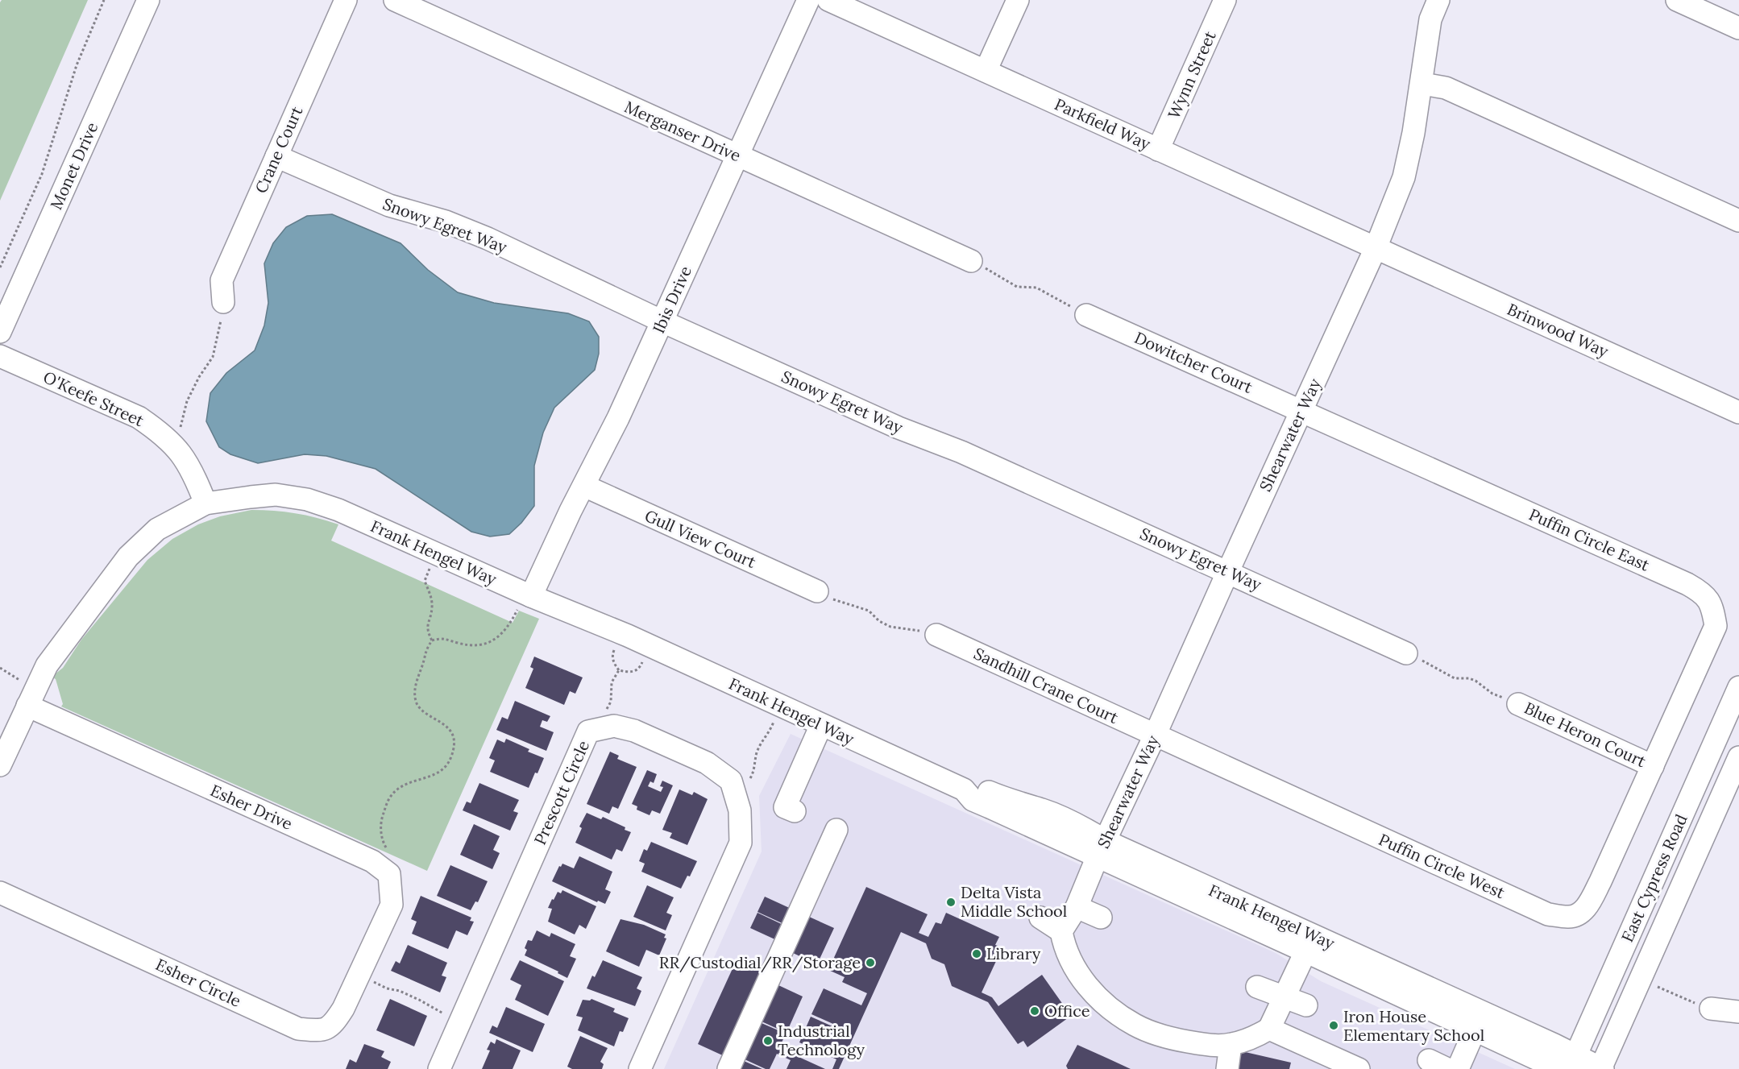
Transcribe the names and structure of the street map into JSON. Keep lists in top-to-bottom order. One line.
{"streets":{"street":["Wynn Street","Parkfield Way","Merganser Drive","Crane Court","Monet Drive","Snowy Egret Way","Ibis Drive","Brinwood Way","Dowitcher Court","O'Keefe Street","Shearwater Way","Gull View Court","Puffin Circle East","Frank Hengel Way","Sandhill Crane Court","Blue Heron Court","Prescott Circle","Esher Drive","Puffin Circle West","East Cypress Road","Esher Circle"]},"crossings":[["Wynn Street","Parkfield Way"],["Parkfield Way","Brinwood Way"],["Parkfield Way","Shearwater Way"],["Merganser Drive","Ibis Drive"],["Crane Court","Snowy Egret Way"],["Snowy Egret Way","Ibis Drive"],["Snowy Egret Way","Shearwater Way"],["Ibis Drive","Gull View Court"],["Ibis Drive","Frank Hengel Way"],["Brinwood Way","Shearwater Way"],["Dowitcher Court","Shearwater Way"],["Dowitcher Court","Puffin Circle East"],["O'Keefe Street","Frank Hengel Way"],["Shearwater Way","Puffin Circle East"],["Shearwater Way","Frank Hengel Way"],["Shearwater Way","Sandhill Crane Court"],["Shearwater Way","Puffin Circle West"],["Puffin Circle East","Blue Heron Court"],["Puffin Circle East","Puffin Circle West"],["Frank Hengel Way","Esher Drive"],["Frank Hengel Way","East Cypress Road"],["Sandhill Crane Court","Puffin Circle West"],["Blue Heron Court","Puffin Circle West"],["Esher Drive","Esher Circle"]],"places":["Delta Vista Middle School","Library","RR/Custodial/RR/Storage","Office","Iron House Elementary School","Industrial Technology"]}
